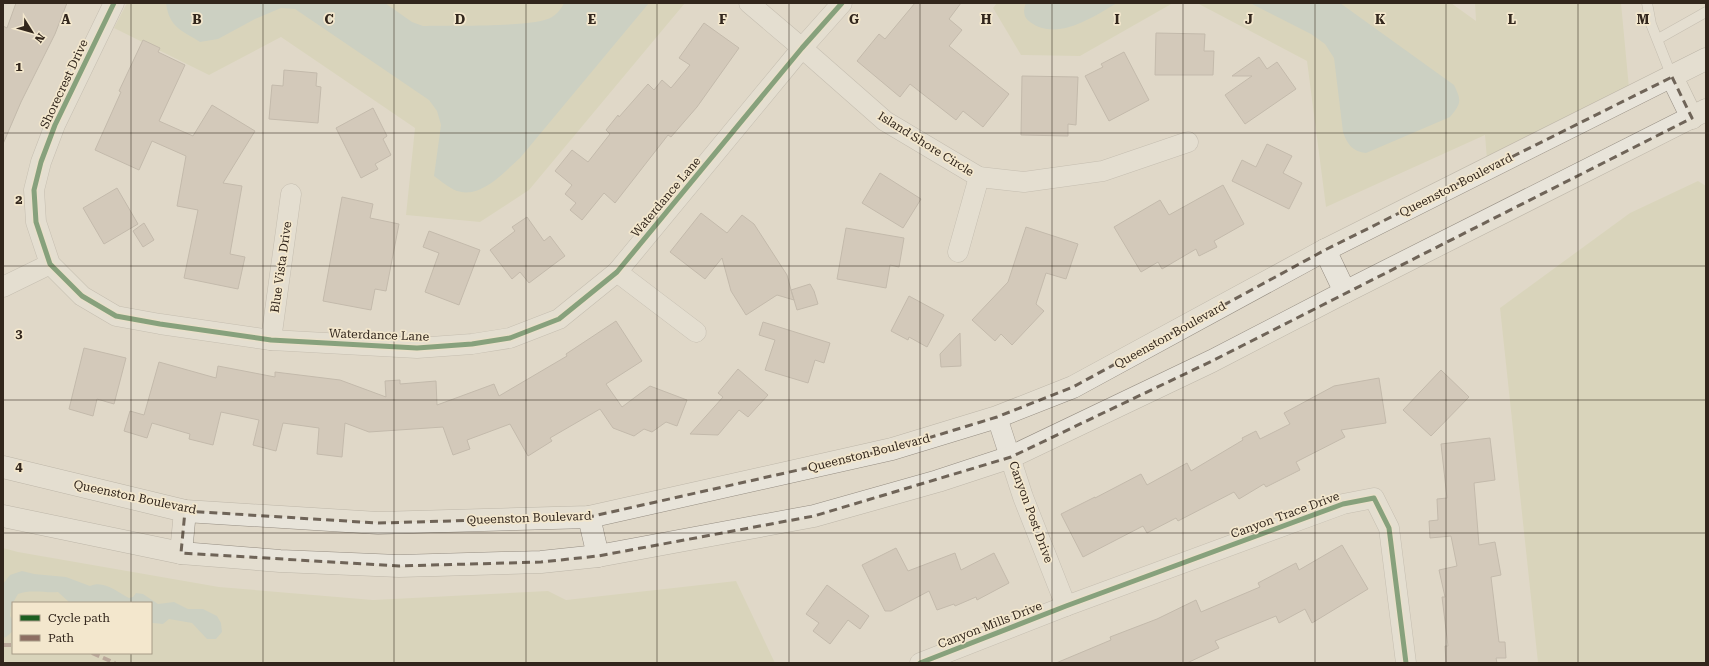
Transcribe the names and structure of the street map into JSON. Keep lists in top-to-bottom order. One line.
{"streets":{"main road":["Queenston Boulevard"],"street":["Shorecrest Drive","Island Shore Circle","Waterdance Lane","Blue Vista Drive","Canyon Post Drive","Canyon Trace Drive","Canyon Mills Drive"]},"crossings":[["Shorecrest Drive","Waterdance Lane"],["Island Shore Circle","Waterdance Lane"],["Queenston Boulevard","Canyon Post Drive"],["Waterdance Lane","Blue Vista Drive"],["Canyon Post Drive","Canyon Trace Drive"],["Canyon Post Drive","Canyon Mills Drive"],["Canyon Trace Drive","Canyon Mills Drive"]],"legend":["Cycle path","Path"],"north":"bottom right","grid":{"columns":["A","B","C","D","E","F","G","H","I","J","K","L","M"],"rows":["1","2","3","4"]}}
